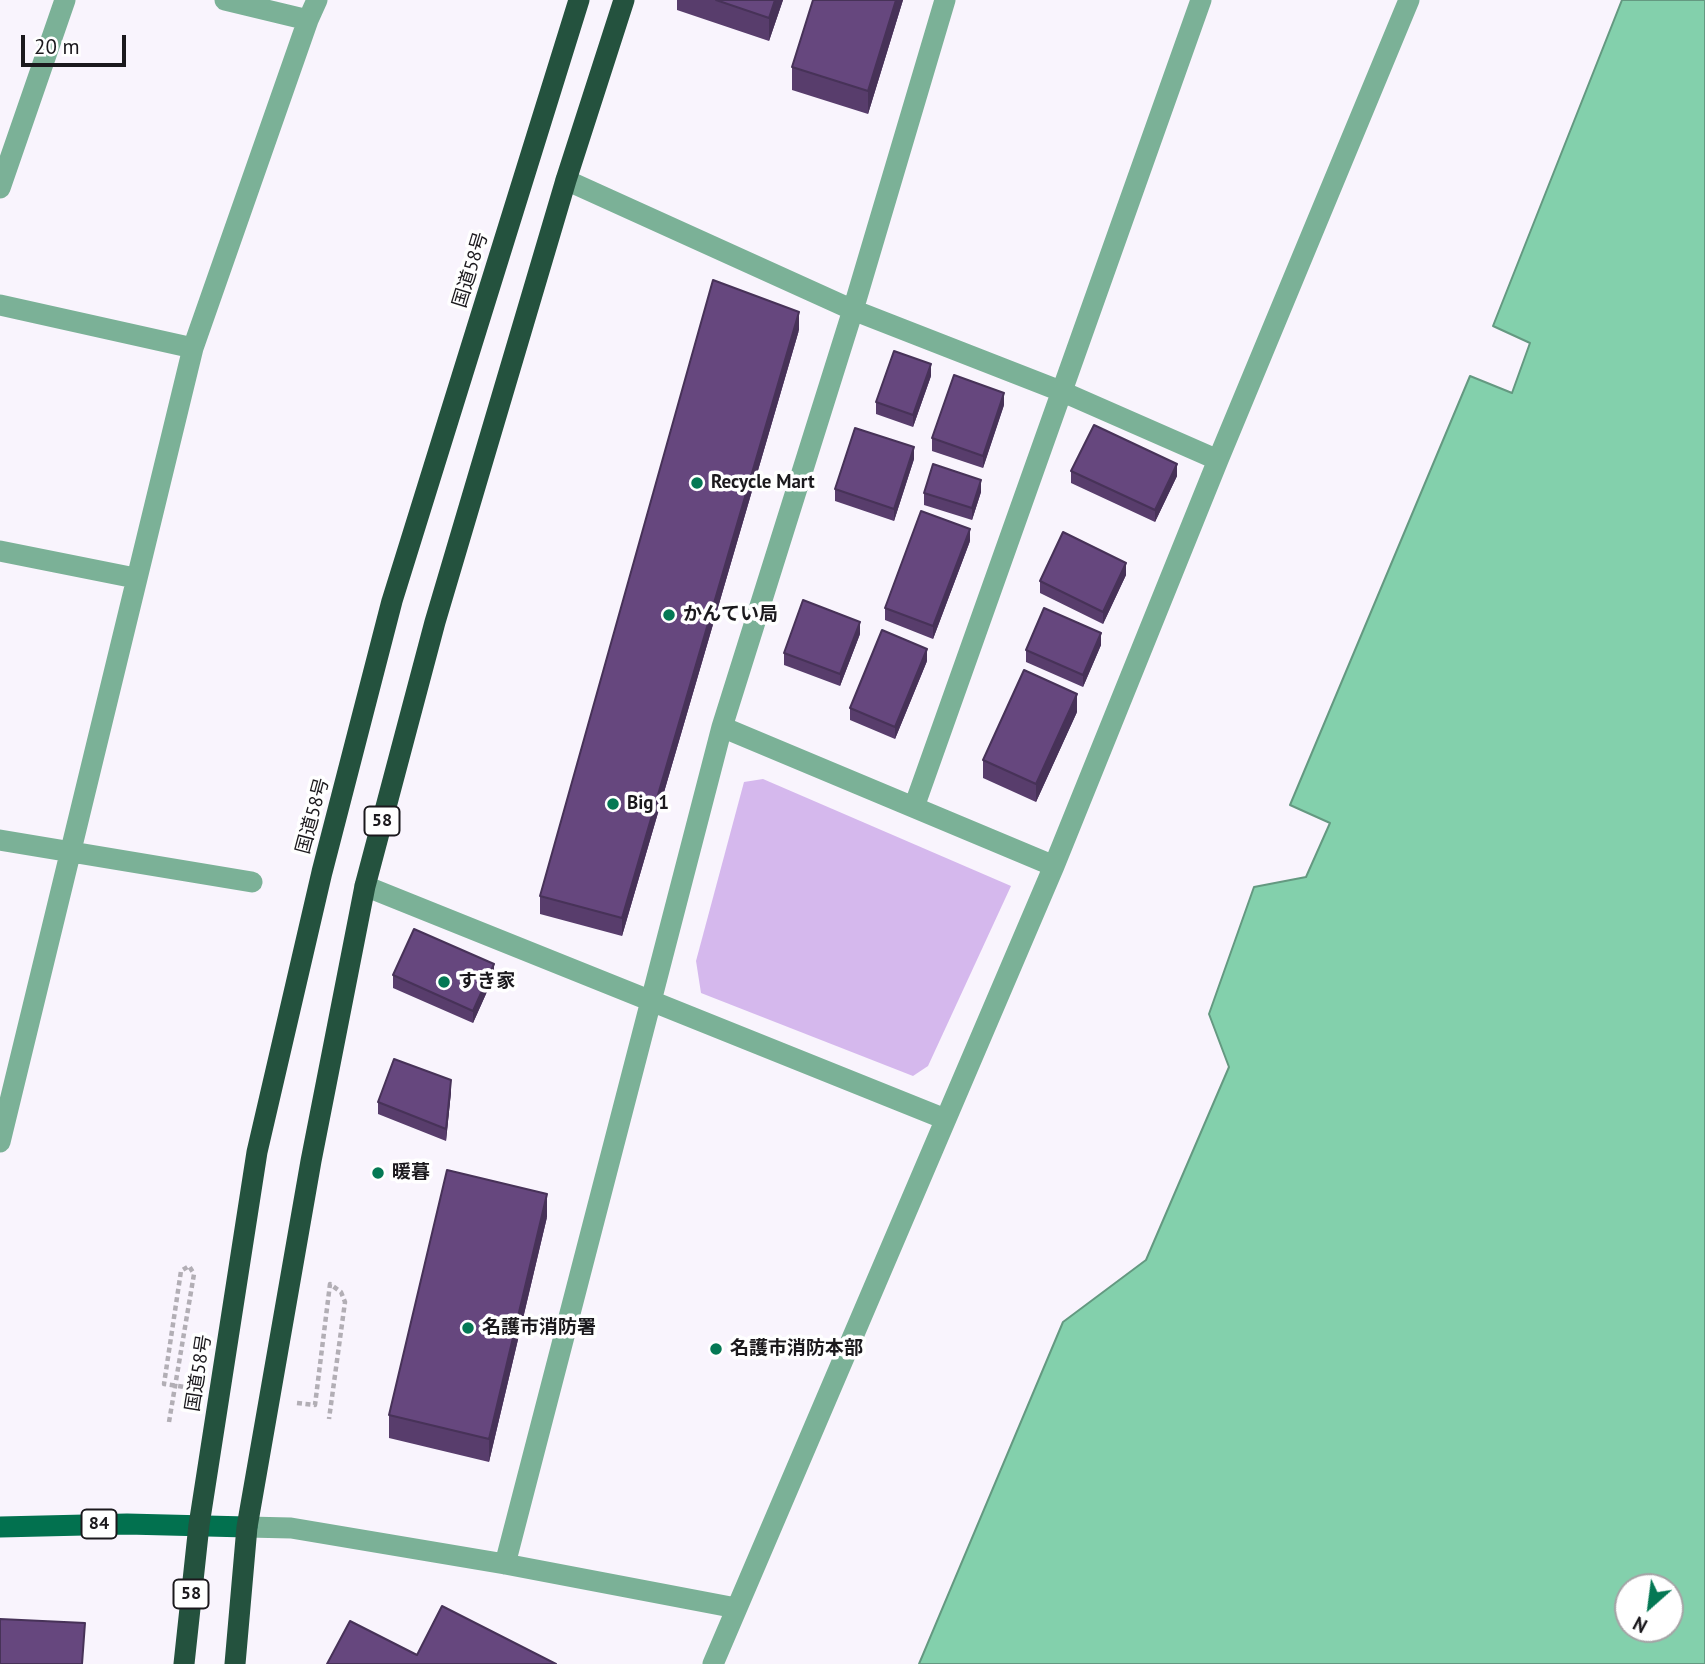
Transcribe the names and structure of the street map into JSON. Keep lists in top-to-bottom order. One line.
{"streets":{"highway":["国道58号","58"],"main road":["84"]},"crossings":[["国道58号","84"],["58","84"]],"places":["Recycle Mart","かんてい局","Big 1","すき家","暖暮","名護市消防署","名護市消防本部"],"scale_bar":"20 m","north":"bottom left"}
